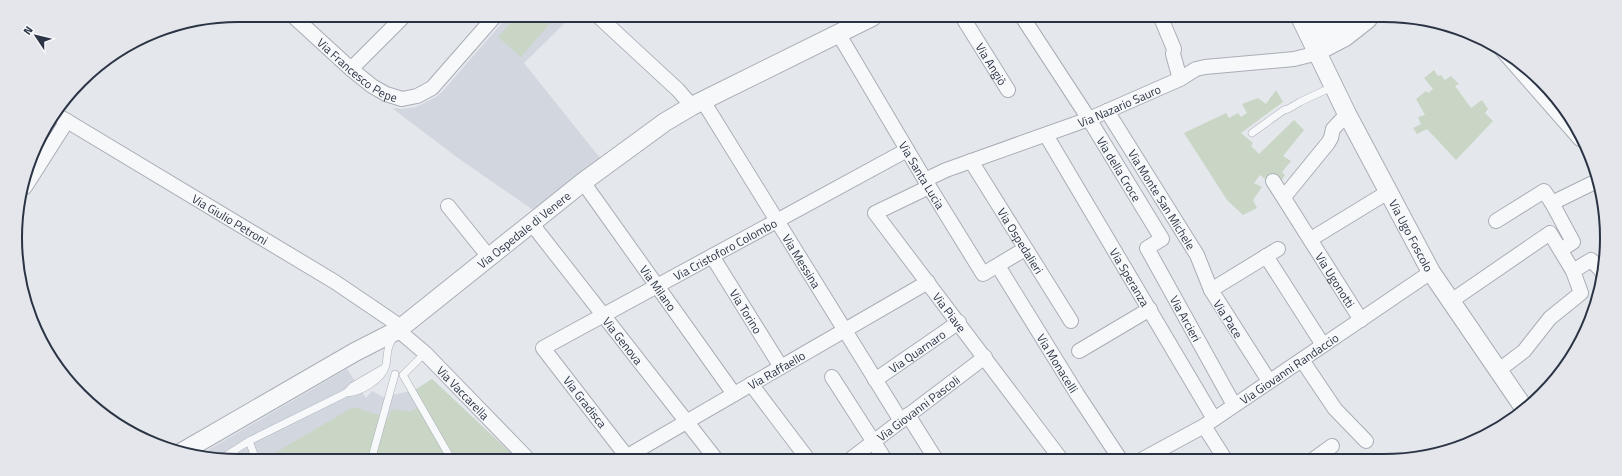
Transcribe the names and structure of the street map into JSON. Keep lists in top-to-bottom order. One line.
{"streets":{"street":["Via Angiò","Via Francesco Pepe","Via Nazario Sauro","Via della Croce","Via Santa Lucia","Via Monte San Michele","Via Giulio Petroni","Via Ospedale di Venere","Via Ugo Foscolo","Via Ospedalieri","Via Cristoforo Colombo","Via Messina","Via Speranza","Via Ugonotti","Via Milano","Via Piave","Via Torino","Via Arcieri","Via Pace","Via Genova","Via Quarnaro","Via Monacelli","Via Giovanni Randaccio","Via Raffaello","Via Vaccarella","Via Gradisca","Via Giovanni Pascoli"]},"crossings":[["Via Nazario Sauro","Via della Croce"],["Via Nazario Sauro","Via Santa Lucia"],["Via Nazario Sauro","Via Monte San Michele"],["Via Nazario Sauro","Via Ugo Foscolo"],["Via Nazario Sauro","Via Ospedalieri"],["Via Nazario Sauro","Via Speranza"],["Via Nazario Sauro","Via Piave"],["Via della Croce","Via Arcieri"],["Via Santa Lucia","Via Ospedale di Venere"],["Via Santa Lucia","Via Ospedalieri"],["Via Santa Lucia","Via Cristoforo Colombo"],["Via Santa Lucia","Via Piave"],["Via Santa Lucia","Via Monacelli"],["Via Monte San Michele","Via Pace"],["Via Giulio Petroni","Via Ospedale di Venere"],["Via Giulio Petroni","Via Vaccarella"],["Via Ospedale di Venere","Via Messina"],["Via Ospedale di Venere","Via Milano"],["Via Ospedale di Venere","Via Genova"],["Via Ospedale di Venere","Via Vaccarella"],["Via Ugo Foscolo","Via Ugonotti"],["Via Ugo Foscolo","Via Giovanni Randaccio"],["Via Cristoforo Colombo","Via Messina"],["Via Cristoforo Colombo","Via Milano"],["Via Cristoforo Colombo","Via Torino"],["Via Cristoforo Colombo","Via Genova"],["Via Cristoforo Colombo","Via Gradisca"],["Via Messina","Via Quarnaro"],["Via Messina","Via Raffaello"],["Via Messina","Via Giovanni Pascoli"],["Via Speranza","Via Giovanni Randaccio"],["Via Ugonotti","Via Giovanni Randaccio"],["Via Milano","Via Raffaello"],["Via Piave","Via Quarnaro"],["Via Piave","Via Raffaello"],["Via Piave","Via Giovanni Pascoli"],["Via Torino","Via Raffaello"],["Via Arcieri","Via Giovanni Randaccio"],["Via Pace","Via Giovanni Randaccio"],["Via Genova","Via Raffaello"]],"north":"top left"}
